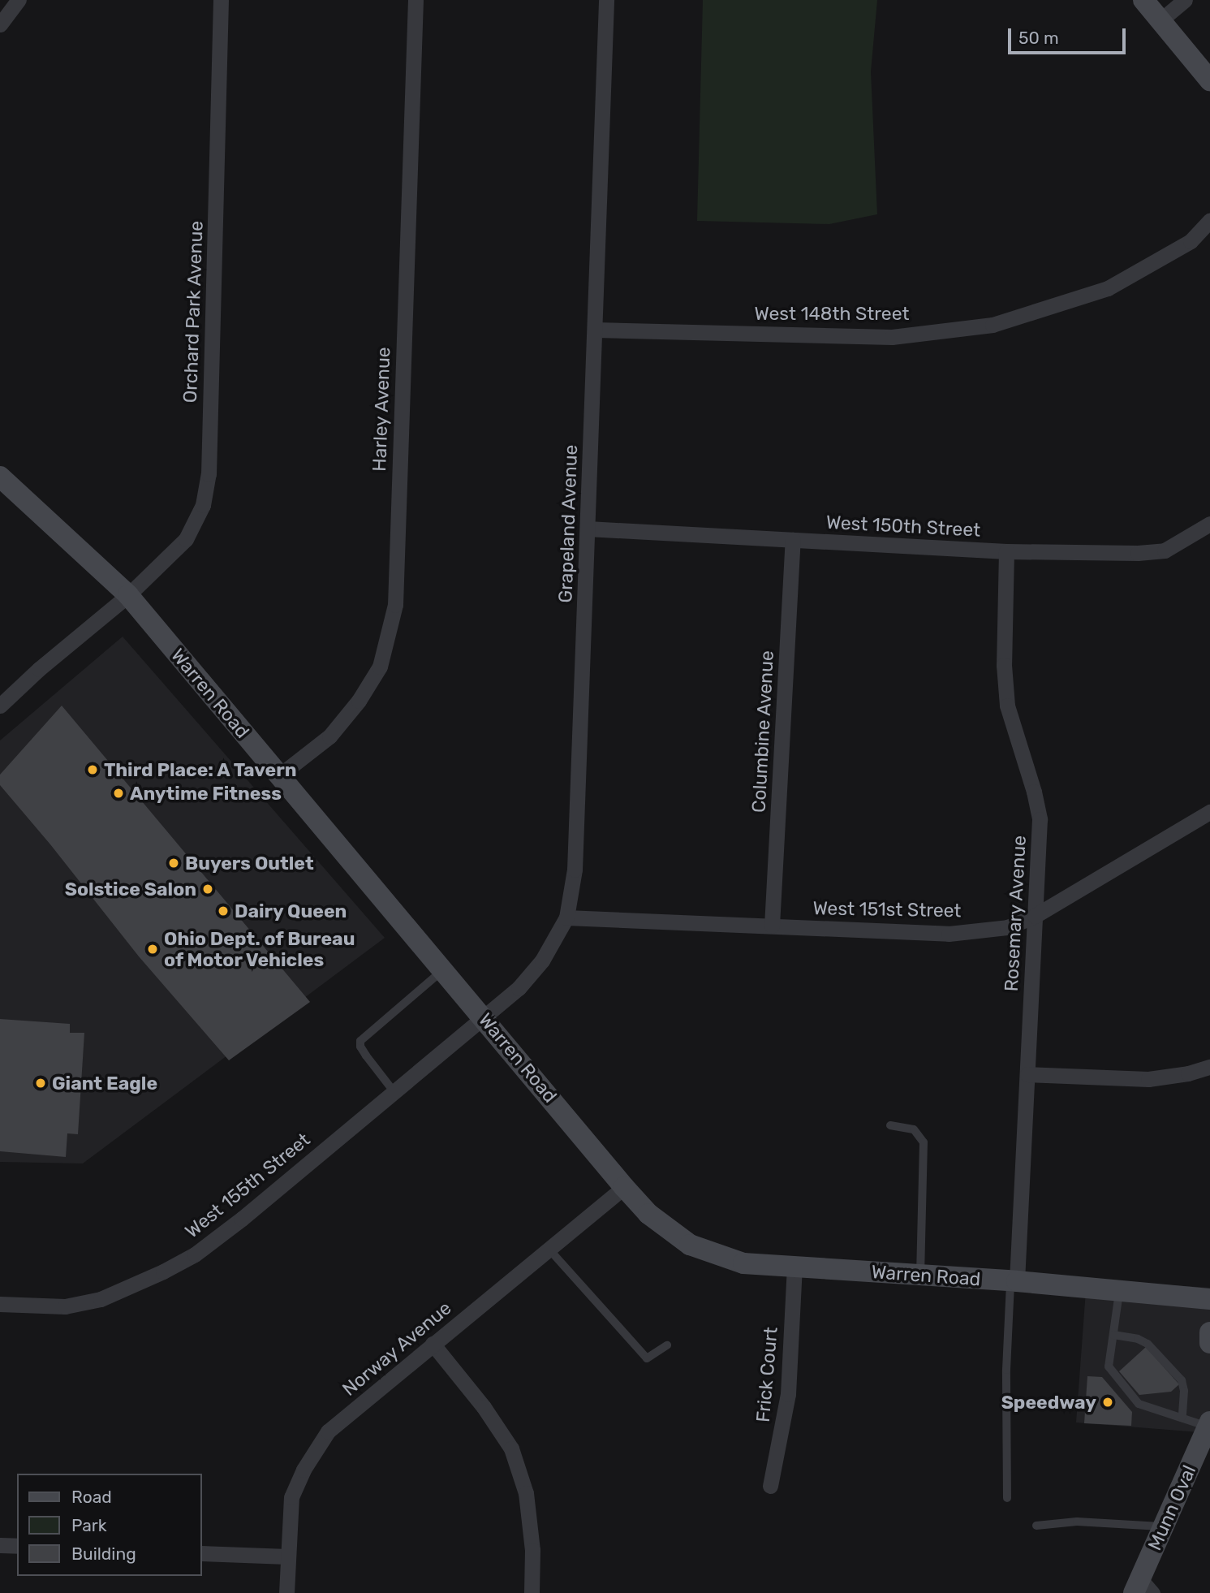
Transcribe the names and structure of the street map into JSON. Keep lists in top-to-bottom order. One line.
{"streets":{"main road":["Warren Road","Munn Oval"],"street":["Orchard Park Avenue","West 148th Street","Harley Avenue","Grapeland Avenue","West 150th Street","Columbine Avenue","West 151st Street","Rosemary Avenue","West 155th Street","Norway Avenue","Frick Court"]},"crossings":[["Orchard Park Avenue","Warren Road"],["West 148th Street","Grapeland Avenue"],["Harley Avenue","Warren Road"],["Grapeland Avenue","West 150th Street"],["Grapeland Avenue","Warren Road"],["Grapeland Avenue","West 151st Street"],["Grapeland Avenue","West 155th Street"],["West 150th Street","Columbine Avenue"],["West 150th Street","Rosemary Avenue"],["Warren Road","Rosemary Avenue"],["Warren Road","West 155th Street"],["Warren Road","Norway Avenue"],["Warren Road","Frick Court"],["Columbine Avenue","West 151st Street"],["West 151st Street","Rosemary Avenue"]],"places":["Third Place: A Tavern","Anytime Fitness","Buyers Outlet","Solstice Salon","Dairy Queen","Ohio Dept. of Bureau of Motor Vehicles","Giant Eagle","Speedway"],"legend":["Road","Park","Building"],"scale_bar":"50 m"}
